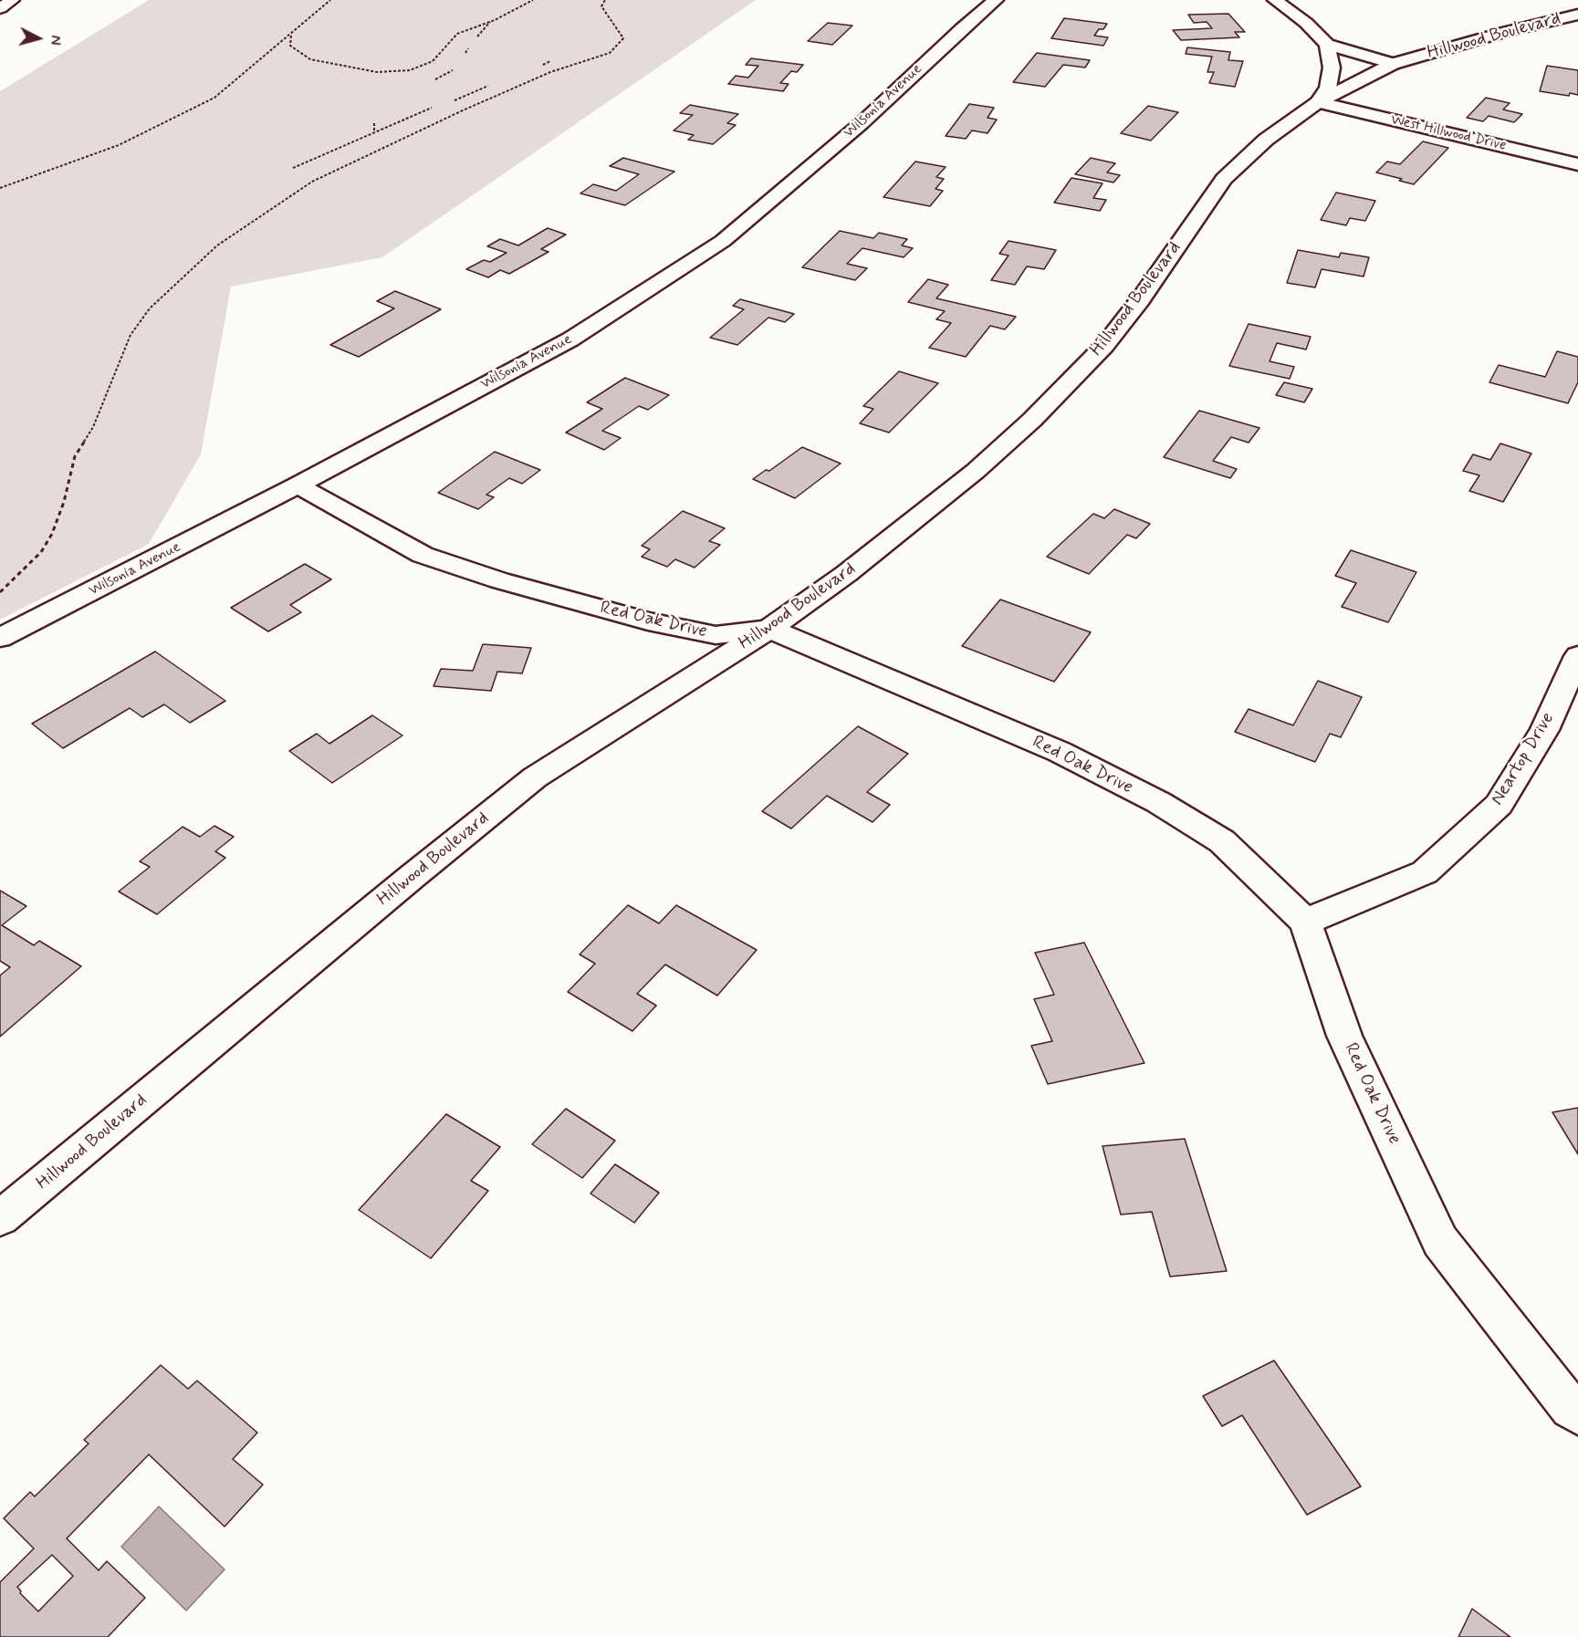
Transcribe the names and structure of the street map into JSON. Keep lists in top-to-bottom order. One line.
{"streets":{"street":["Hillwood Boulevard","Wilsonia Avenue","West Hillwood Drive","Red Oak Drive","Neartop Drive"]},"crossings":[["Hillwood Boulevard","West Hillwood Drive"],["Hillwood Boulevard","Red Oak Drive"],["Wilsonia Avenue","Red Oak Drive"],["Red Oak Drive","Neartop Drive"]],"north":"right"}
